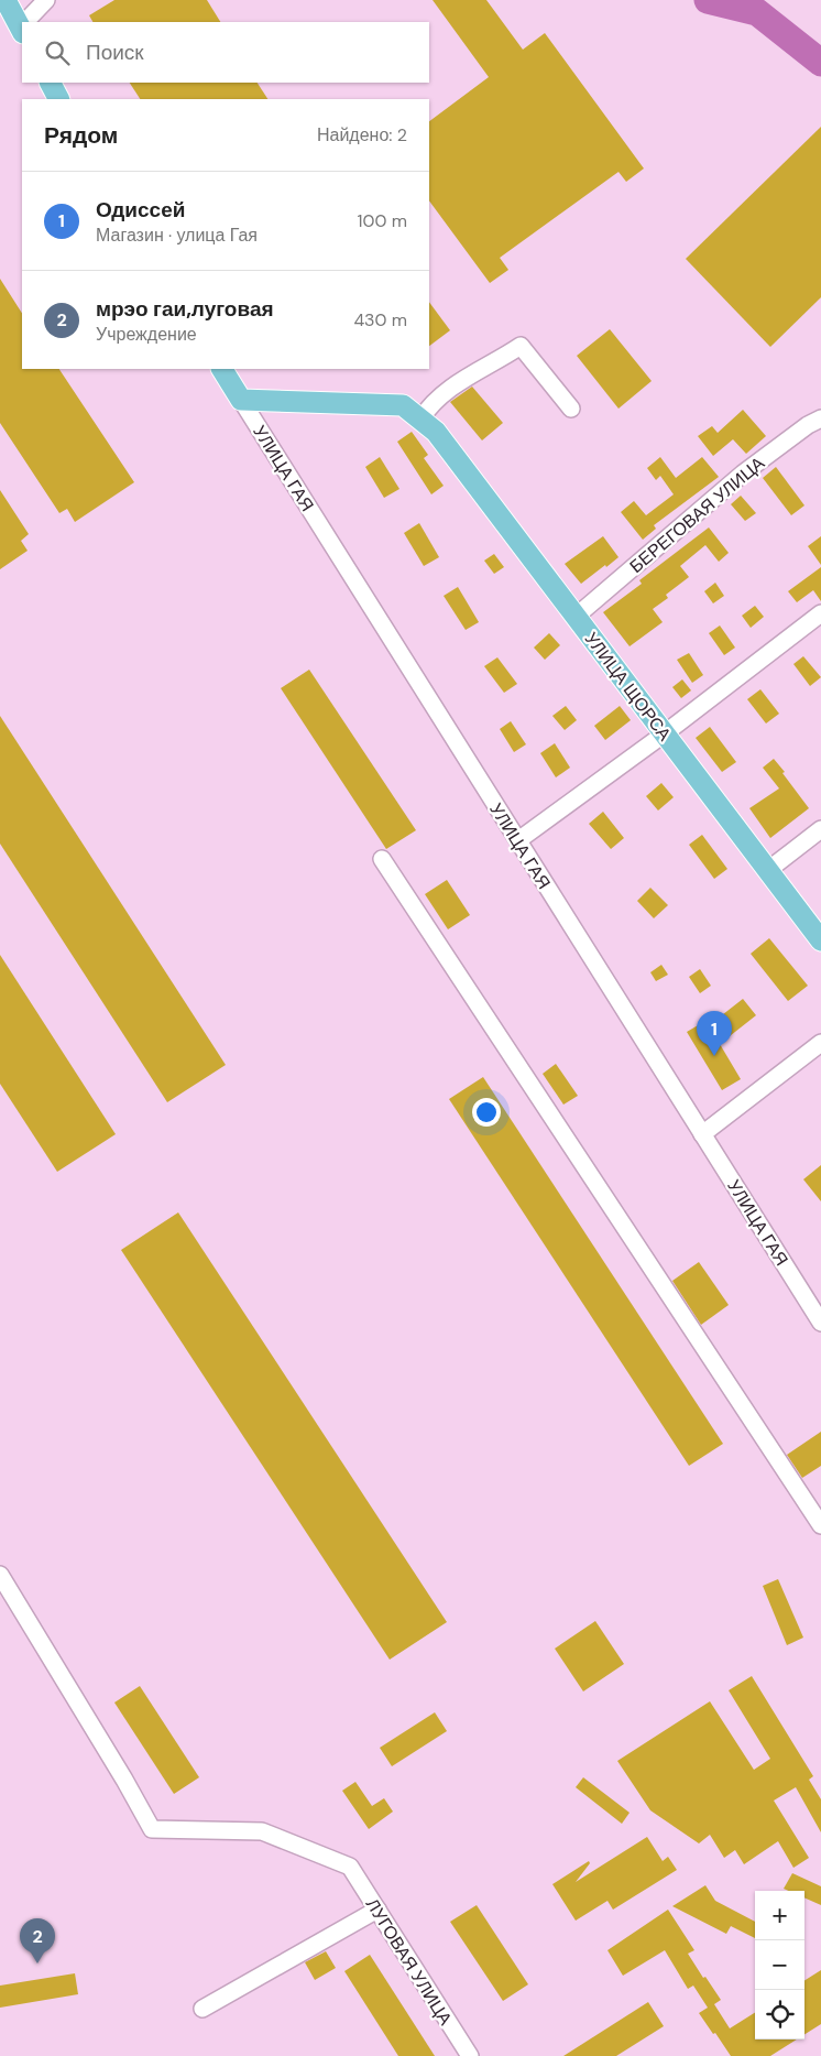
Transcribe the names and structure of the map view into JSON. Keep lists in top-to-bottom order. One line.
{"streets":{"main road":["УЛИЦА ГАЯ","УЛИЦА ЩОРСА"],"street":["БЕРЕГОВАЯ УЛИЦА","ЛУГОВАЯ УЛИЦА"]},"crossings":[["УЛИЦА ГАЯ","УЛИЦА ЩОРСА"],["БЕРЕГОВАЯ УЛИЦА","УЛИЦА ЩОРСА"]],"page":{"search":"Поиск","heading":["Рядом","Найдено: 2"],"list":[{"mark":"1","name":"Одиссей","note":"Магазин · улица Гая","value":"100 m"},{"mark":"2","name":"мрэо гаи,луговая","note":"Учреждение","value":"430 m"}],"pins":["1","2"],"map_buttons":["+","−"]}}
